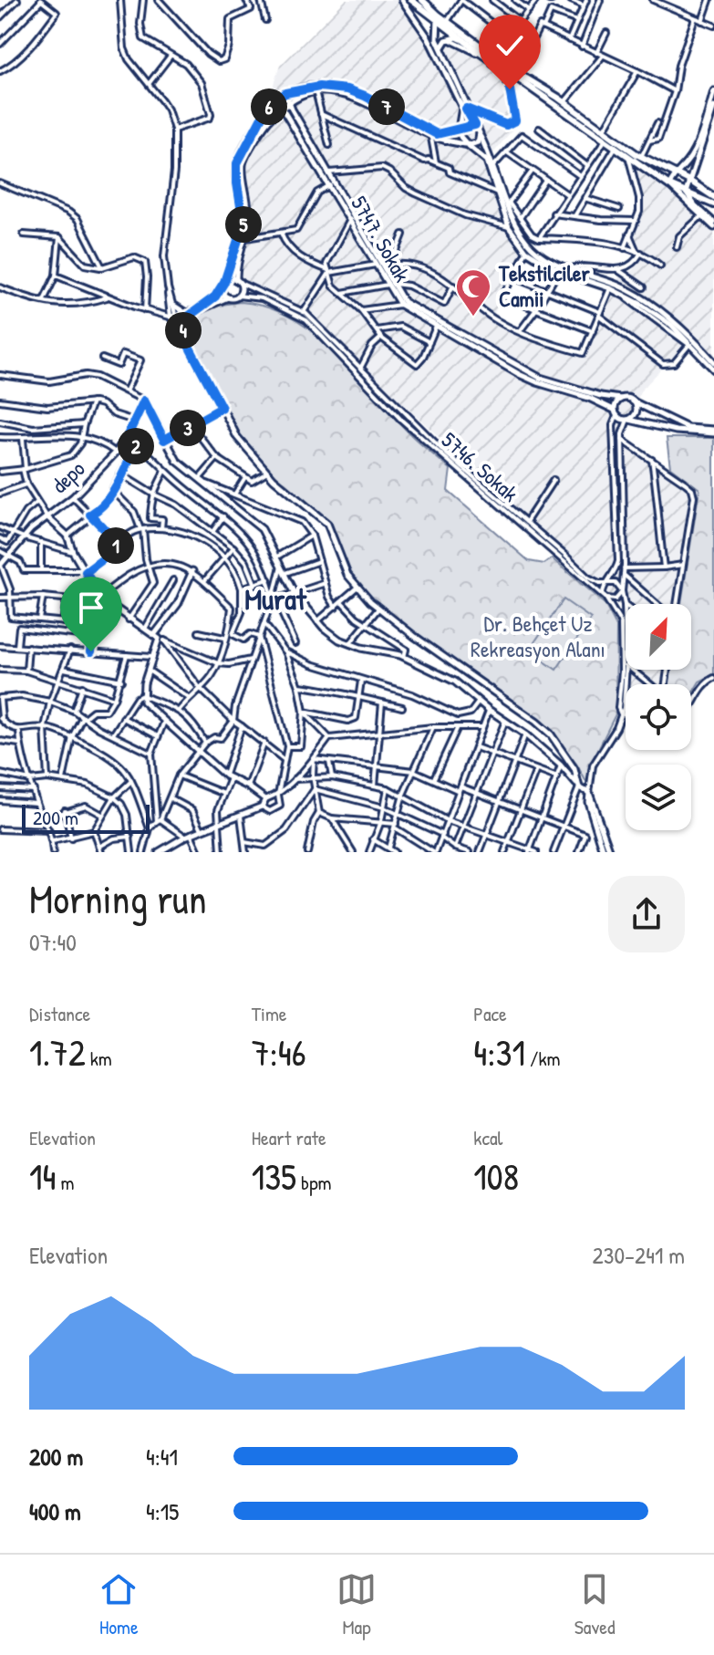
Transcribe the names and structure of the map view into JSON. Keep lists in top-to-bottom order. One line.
{"streets":{"street":["5747. Sokak","5746. Sokak","depo"]},"crossings":[["5747. Sokak","5746. Sokak"]],"districts":["Murat"],"parks":["Dr. Behçet Uz Rekreasyon Alanı"],"places":{"mosque":["Tekstilciler Camii"]},"scale_bar":"200 m","north":"top right","page":{"pins":["6","7","5","4","3","2","1"],"scale":"200 m","heading":["Morning run","07:40"],"stats":[["Distance","1.72 km"],["Time","7:46"],["Pace","4:31 /km"],["Elevation","14 m"],["Heart rate","135 bpm"],["kcal","108"]],"chart":["Elevation","230–241 m"],"list":[{"name":"200 m","note":"4:41"},{"name":"400 m","note":"4:15"}],"tabs":["Home","Map","Saved"]}}
